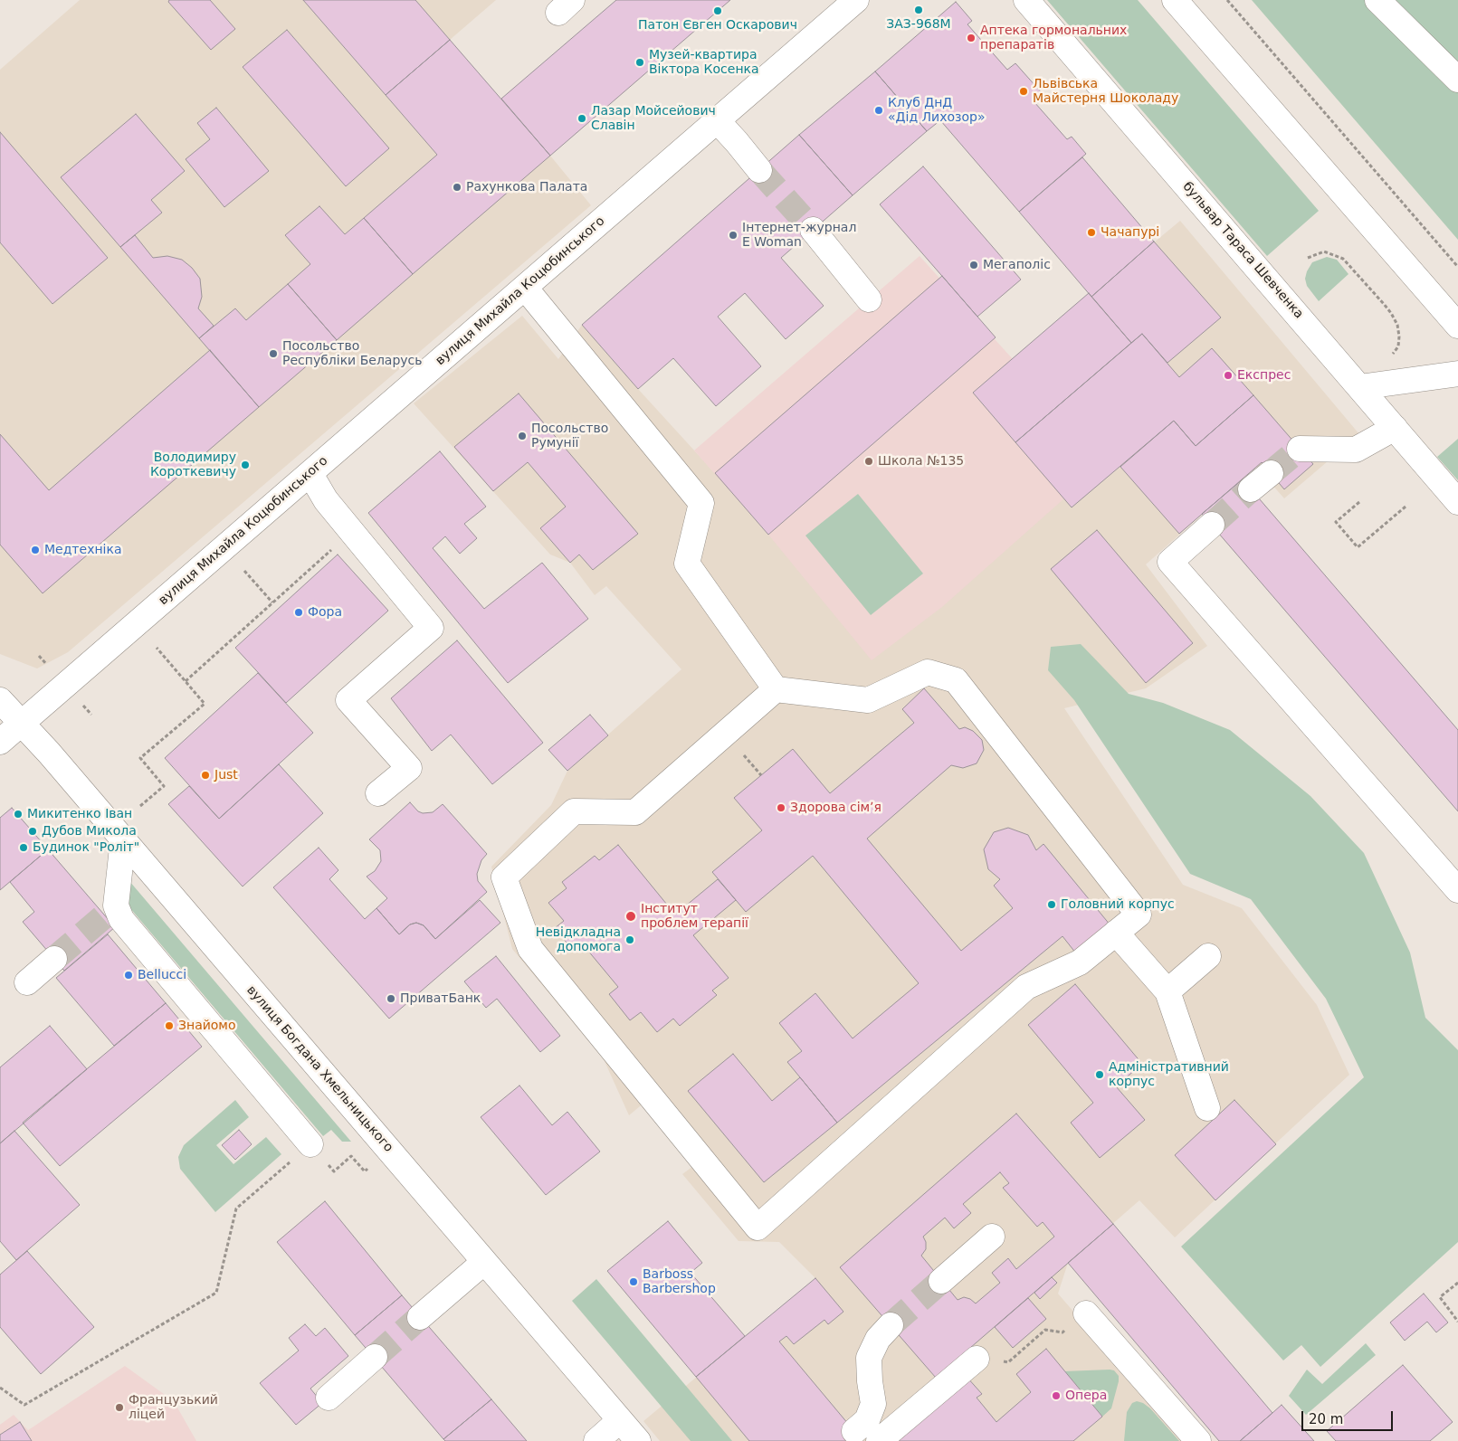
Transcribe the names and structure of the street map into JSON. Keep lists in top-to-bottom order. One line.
{"streets":{"street":["бульвар Тараса Шевченка","вулиця Михайла Коцюбинського","вулиця Богдана Хмельницького"]},"crossings":[["вулиця Михайла Коцюбинського","вулиця Богдана Хмельницького"]],"places":["ЗАЗ-968М","Патон Євген Оскарович","Аптека гормональних препаратів","Музей-квартира Віктора Косенка","Львівська Майстерня Шоколаду","Клуб ДнД «Дід Лихозор»","Лазар Мойсейович Славін","Рахункова Палата","Чачапурі","Інтернет-журнал E Woman","Мегаполіс","Посольство Республіки Беларусь","Експрес","Посольство Румунії","Школа №135","Володимиру Короткевичу","Медтехніка","Фора","Just","Здорова сімʼя","Микитенко Іван","Дубов Микола","Будинок \"Роліт\"","Головний корпус","Інститут проблем терапії","Невідкладна допомога","Bellucci","ПриватБанк","Знайомо","Адміністративний корпус","Barboss Barbershop","Опера","Французький ліцей"],"scale_bar":"20 m"}
